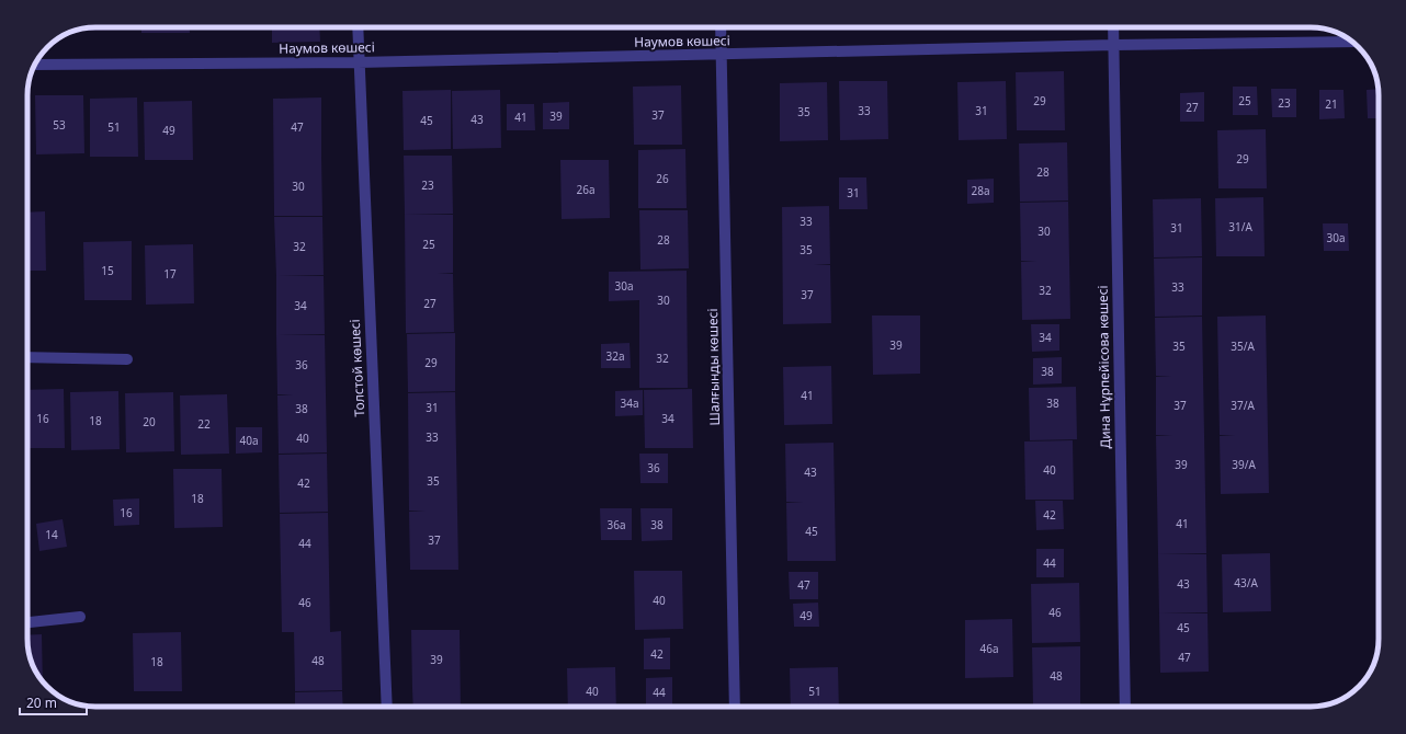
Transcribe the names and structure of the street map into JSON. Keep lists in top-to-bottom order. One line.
{"streets":{"street":["Наумов көшесі","Шалғынды көшесі","Дина Нұрпейісова көшесі","Толстой көшесі"]},"crossings":[["Наумов көшесі","Шалғынды көшесі"],["Наумов көшесі","Дина Нұрпейісова көшесі"],["Наумов көшесі","Толстой көшесі"]],"house_numbers":["29","25","23","21","27","33","31","35","37","39","41","43","45","53","51","47","49","29","28","26","23","30","26а","28а","31","33","31/А","31","30","30а","28","25","32","35","15","17","30а","33","32","37","30","27","34","34","39","35","35/А","32а","32","29","36","38","41","34а","38","37","37/А","31","38","16","34","18","20","22","33","40","40а","39","39/А","36","40","43","35","42","18","16","42","41","36а","38","45","14","37","44","44","43/А","43","47","40","46","46","49","45","46а","42","47","39","48","18","48","40","51","44"],"scale_bar":"20 m"}
